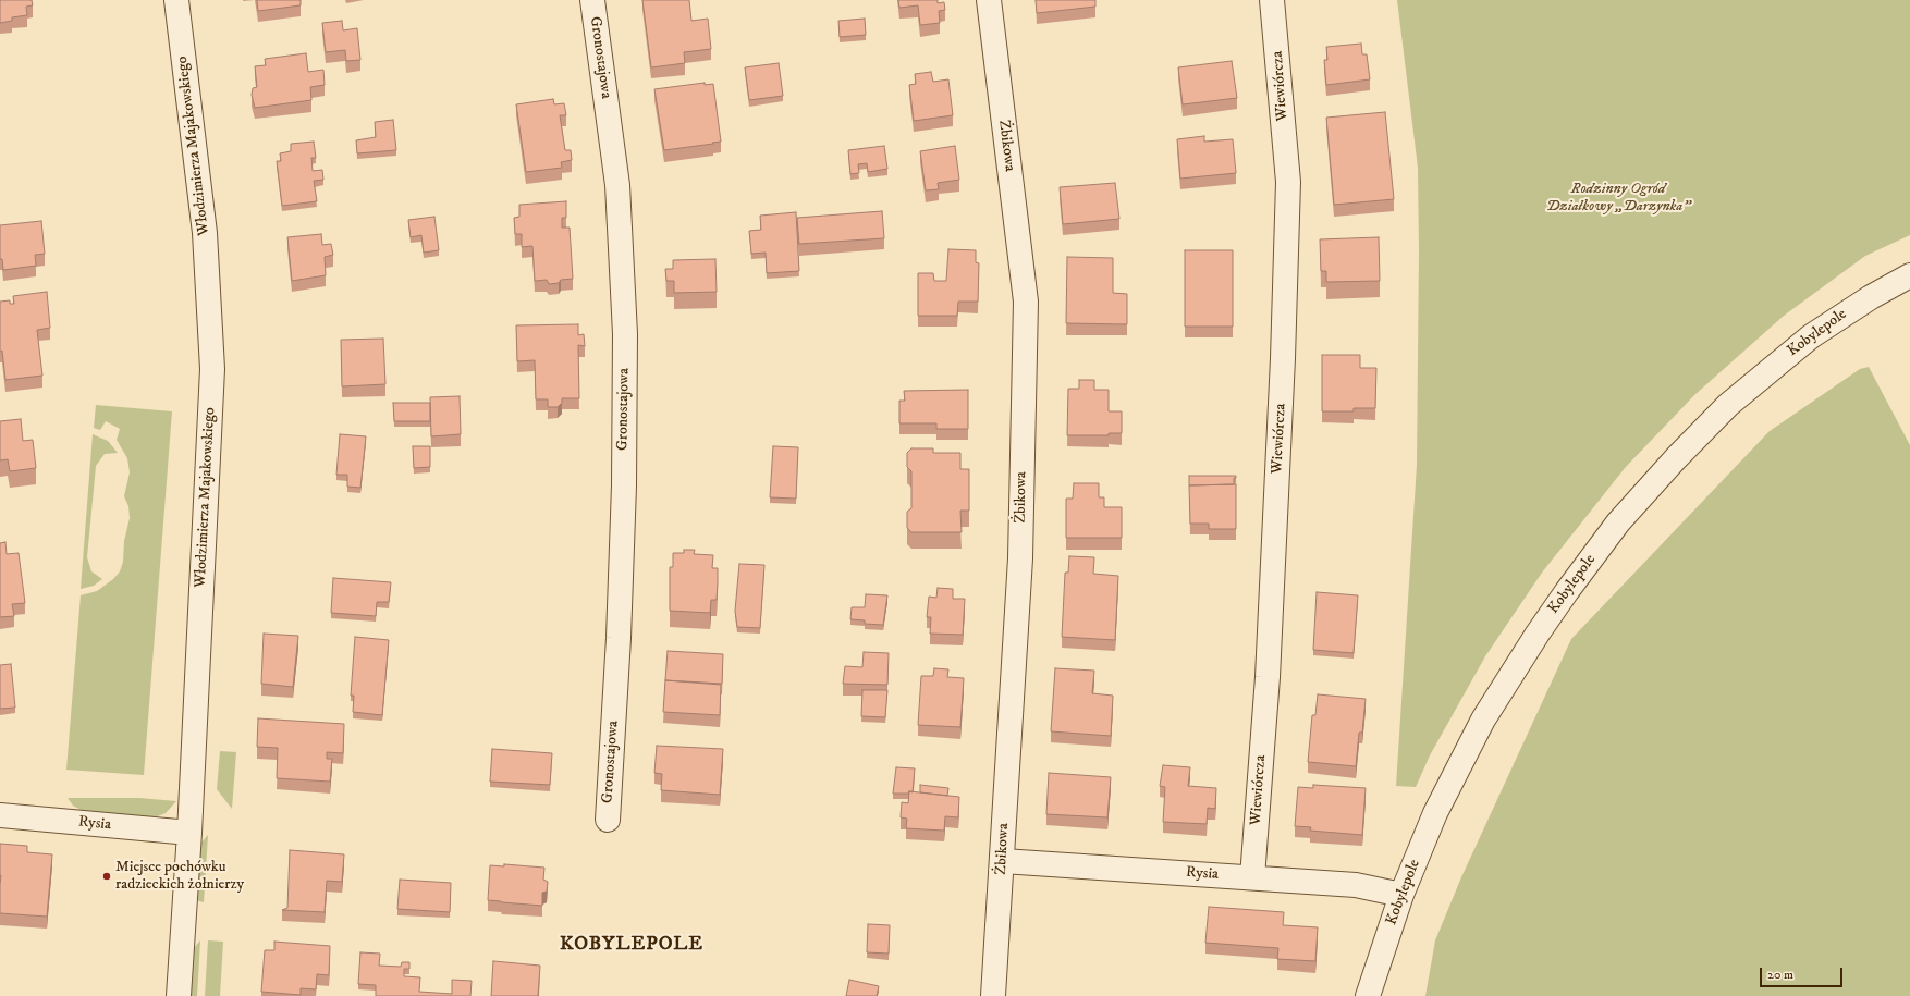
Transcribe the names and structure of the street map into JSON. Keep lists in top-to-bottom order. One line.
{"streets":{"street":["Gronostajowa","Wiewiórcza","Włodzimierza Majakowskiego","Żbikowa","Kobylepole","Rysia"]},"crossings":[["Wiewiórcza","Rysia"],["Włodzimierza Majakowskiego","Rysia"],["Żbikowa","Rysia"],["Kobylepole","Rysia"]],"districts":["KOBYLEPOLE"],"parks":["Rodzinny Ogród Działkowy „Darzynka”"],"places":["Miejsce pochówku radzieckich żołnierzy"],"scale_bar":"20 m"}
